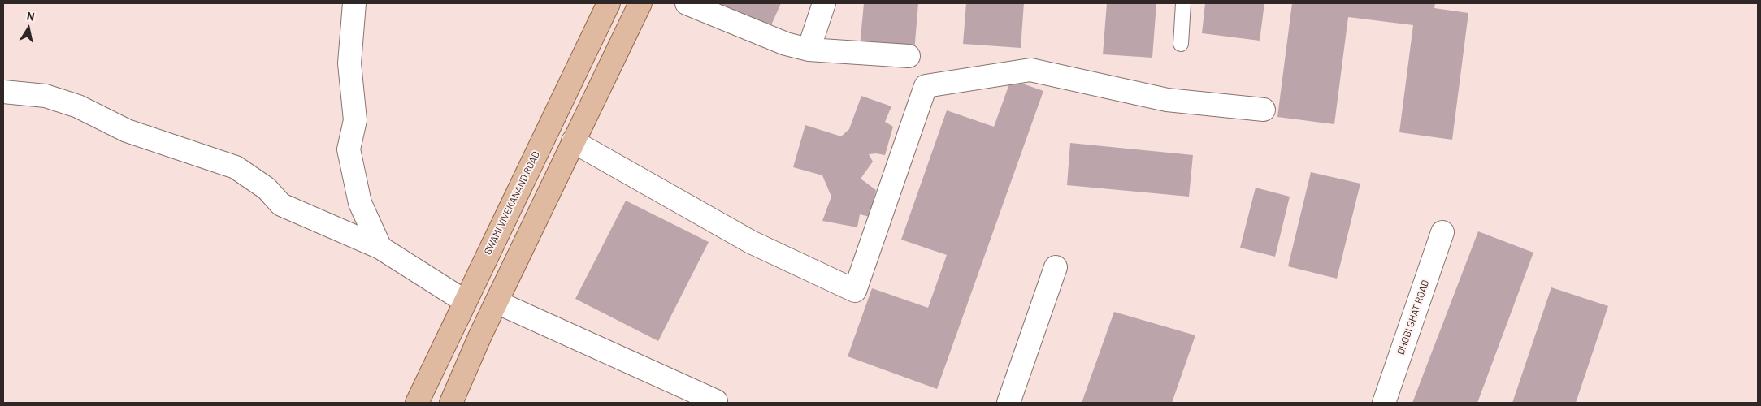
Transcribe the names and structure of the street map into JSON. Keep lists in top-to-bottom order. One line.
{"streets":{"main road":["SWAMI VIVEKANAND ROAD"],"street":["DHOBI GHAT ROAD"]},"north":"top"}
